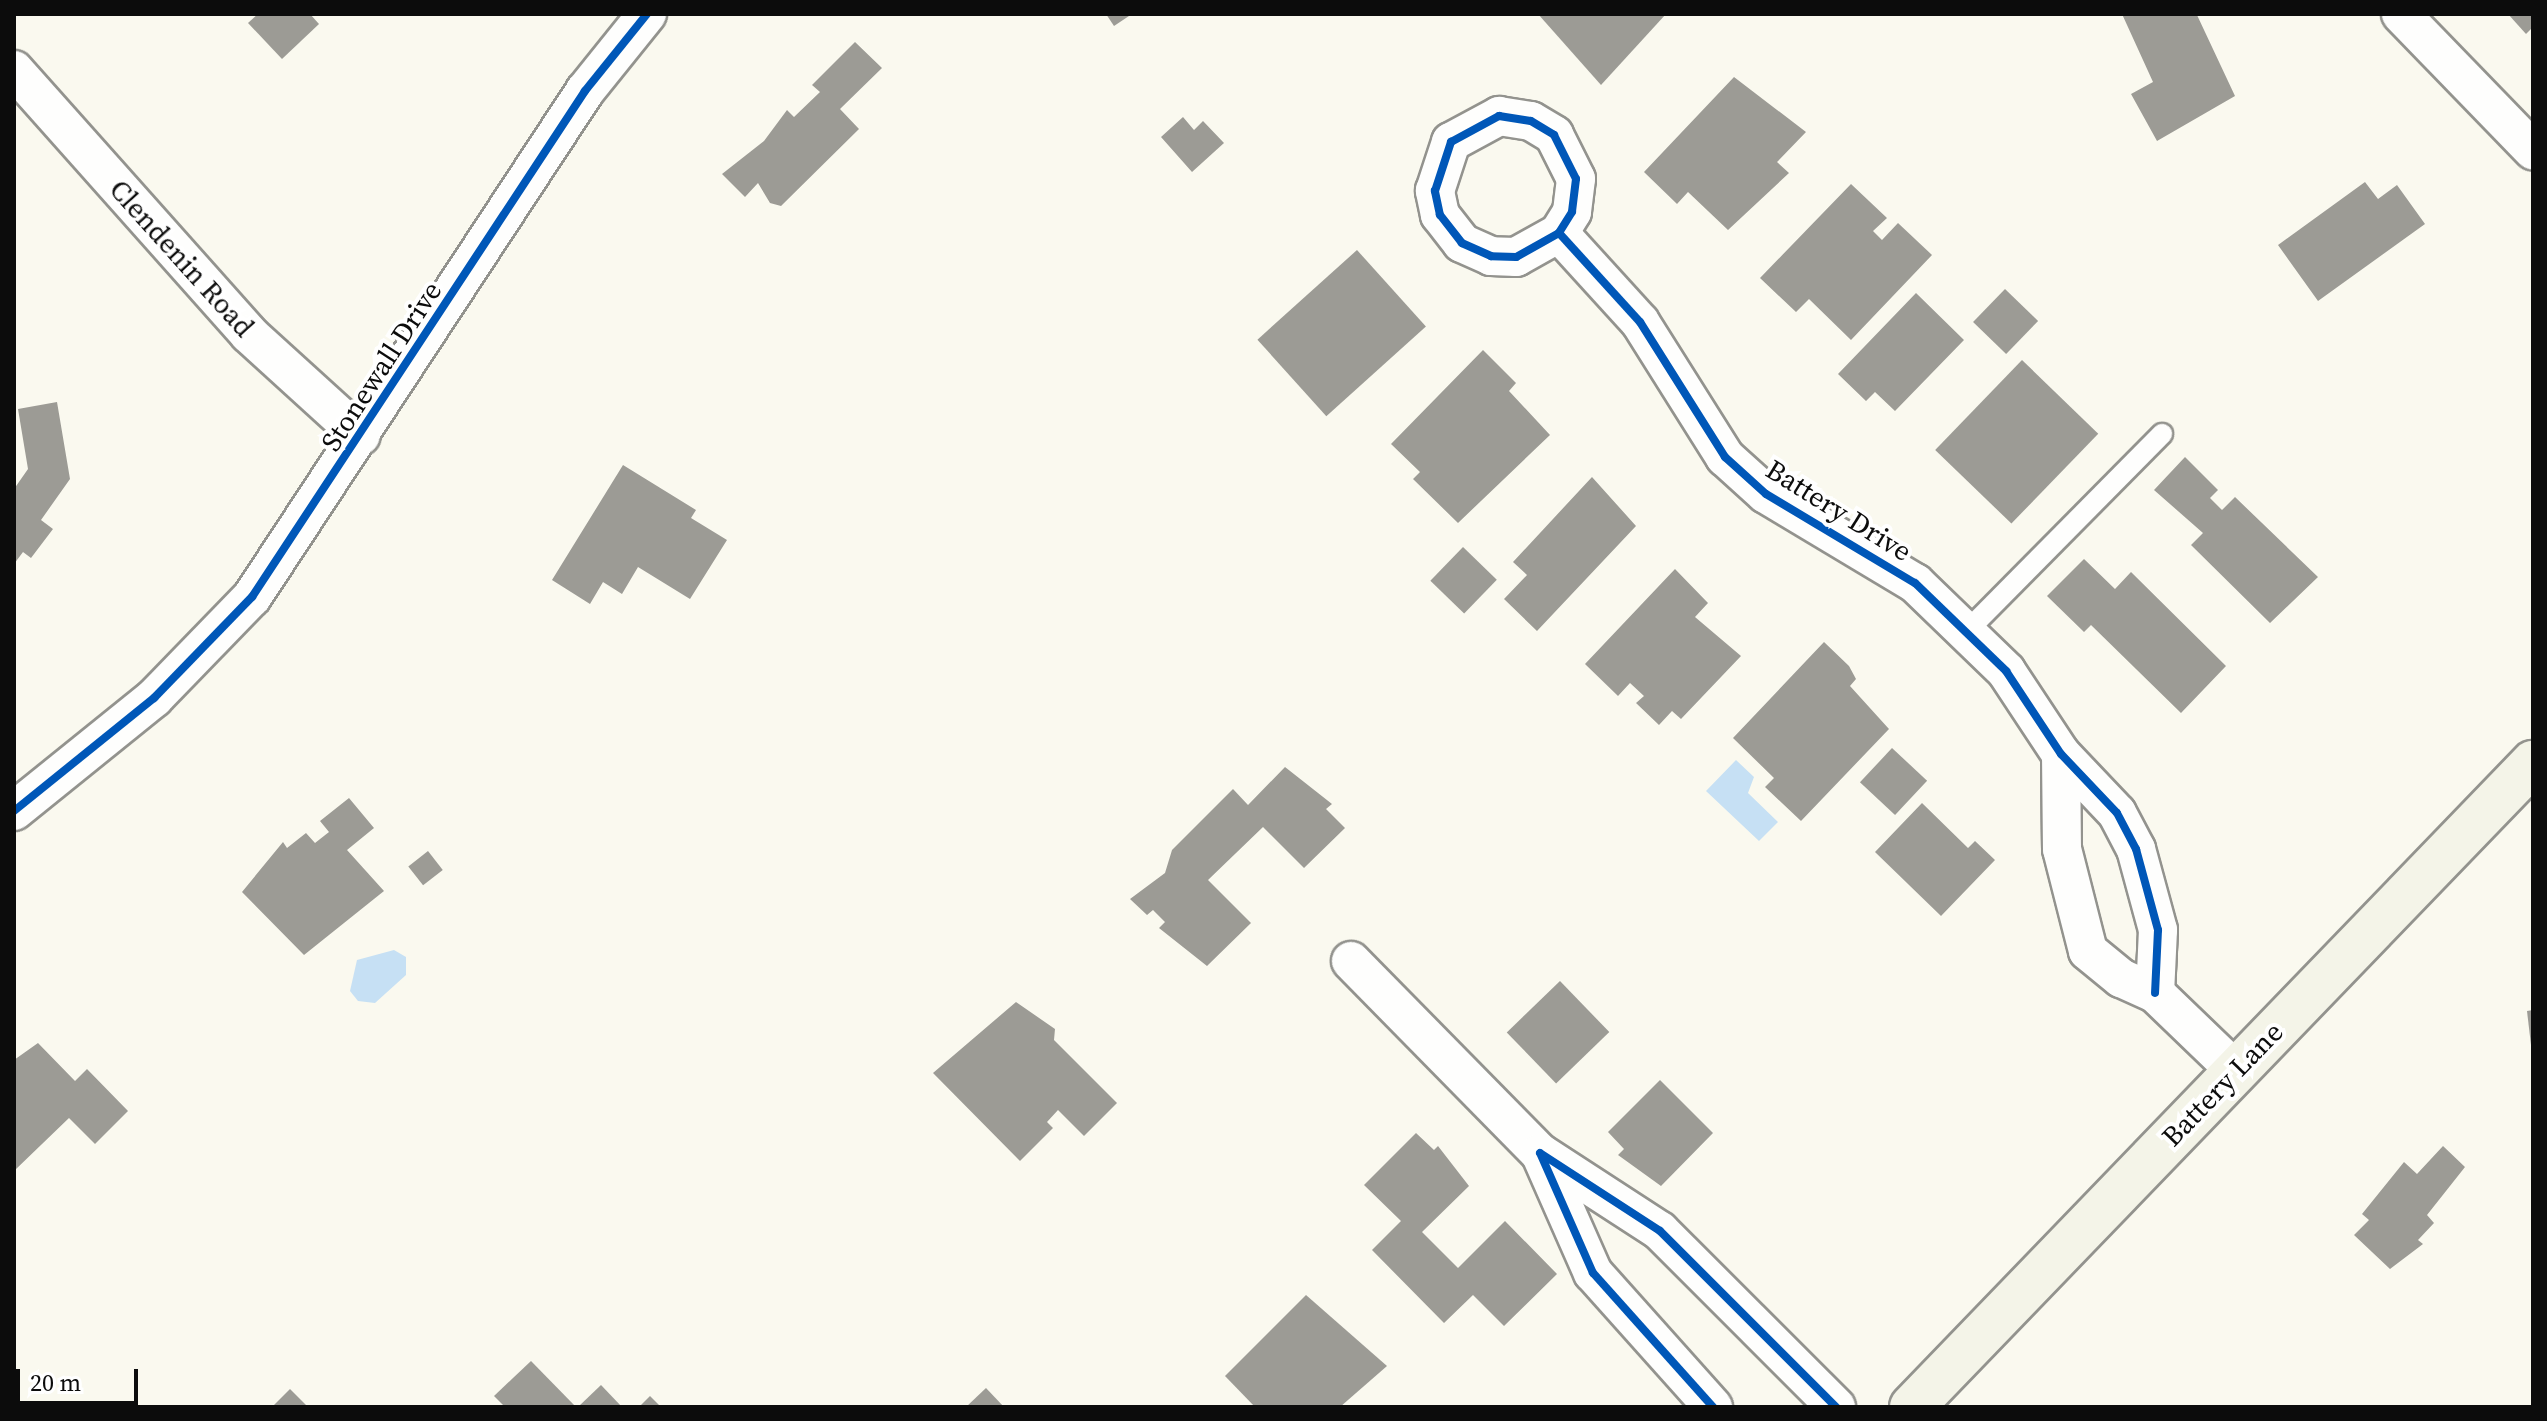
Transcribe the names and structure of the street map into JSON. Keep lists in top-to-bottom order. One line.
{"streets":{"main road":["Battery Lane"],"street":["Clendenin Road","Stonewall Drive","Battery Drive"]},"crossings":[["Clendenin Road","Stonewall Drive"]],"scale_bar":"20 m"}
